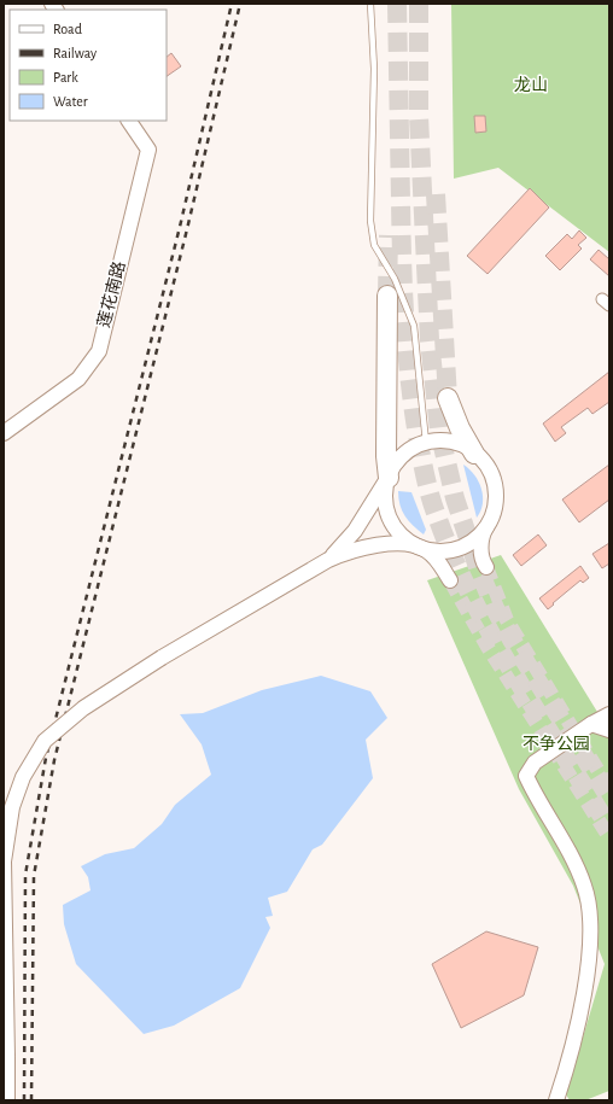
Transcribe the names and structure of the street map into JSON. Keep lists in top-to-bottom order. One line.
{"streets":{"street":["莲花南路"]},"parks":["龙山","不争公园"],"legend":["Road","Railway","Park","Water"]}
